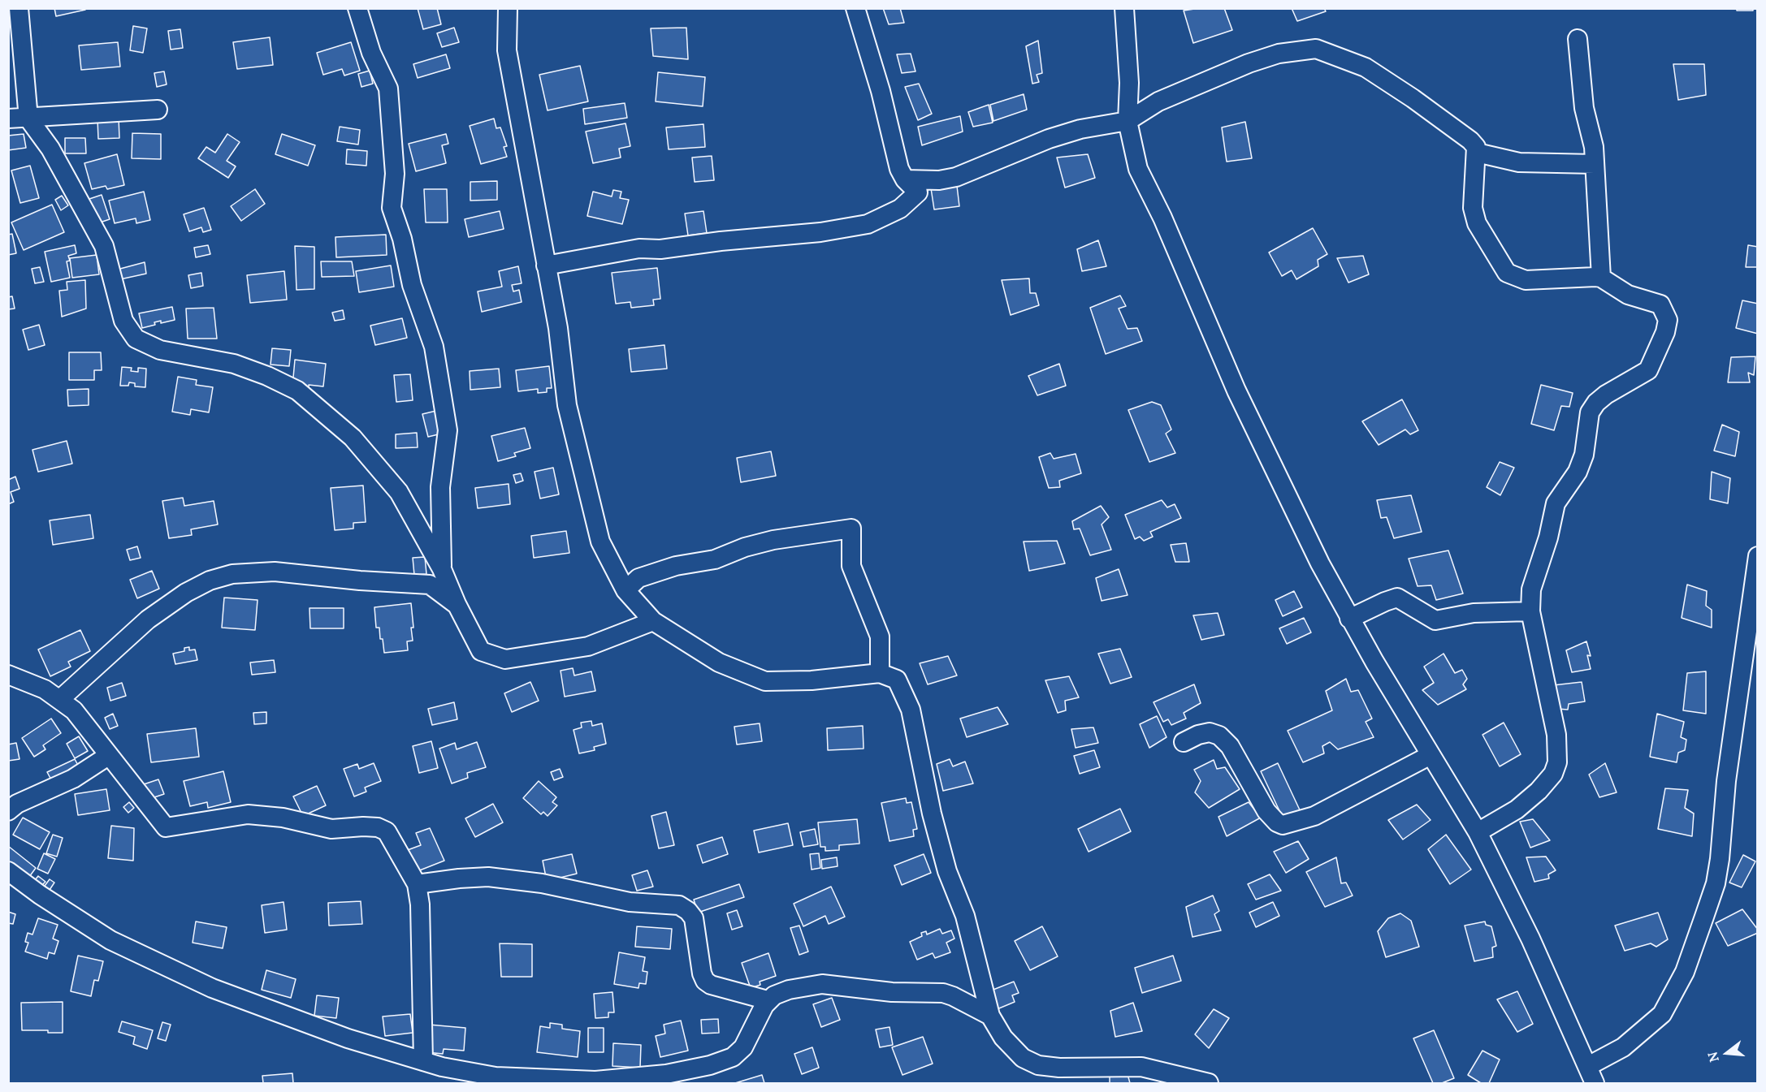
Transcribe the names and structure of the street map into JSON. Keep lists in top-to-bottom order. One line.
{"north":"left"}
